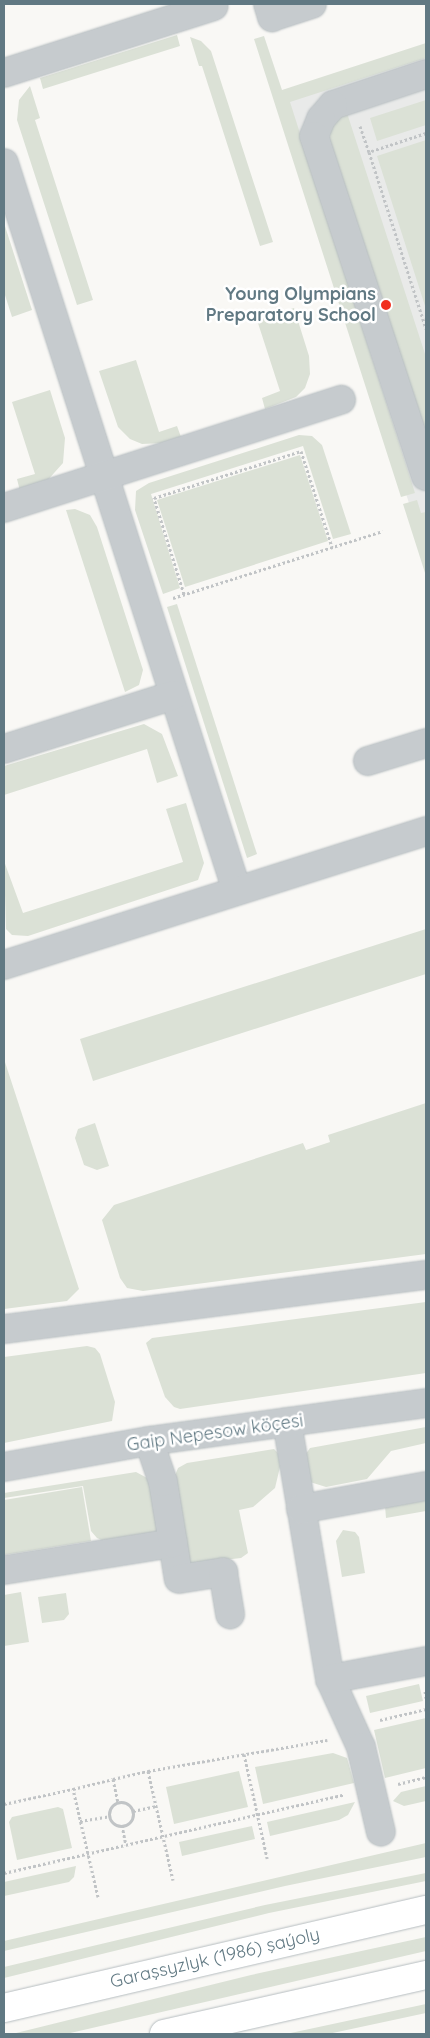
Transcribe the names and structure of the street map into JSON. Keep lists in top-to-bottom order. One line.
{"streets":{"main road":["Garaşsyzlyk (1986) şaýoly"],"street":["Gaip Nepesow köçesi"]},"places":["Young Olympians Preparatory School"]}
